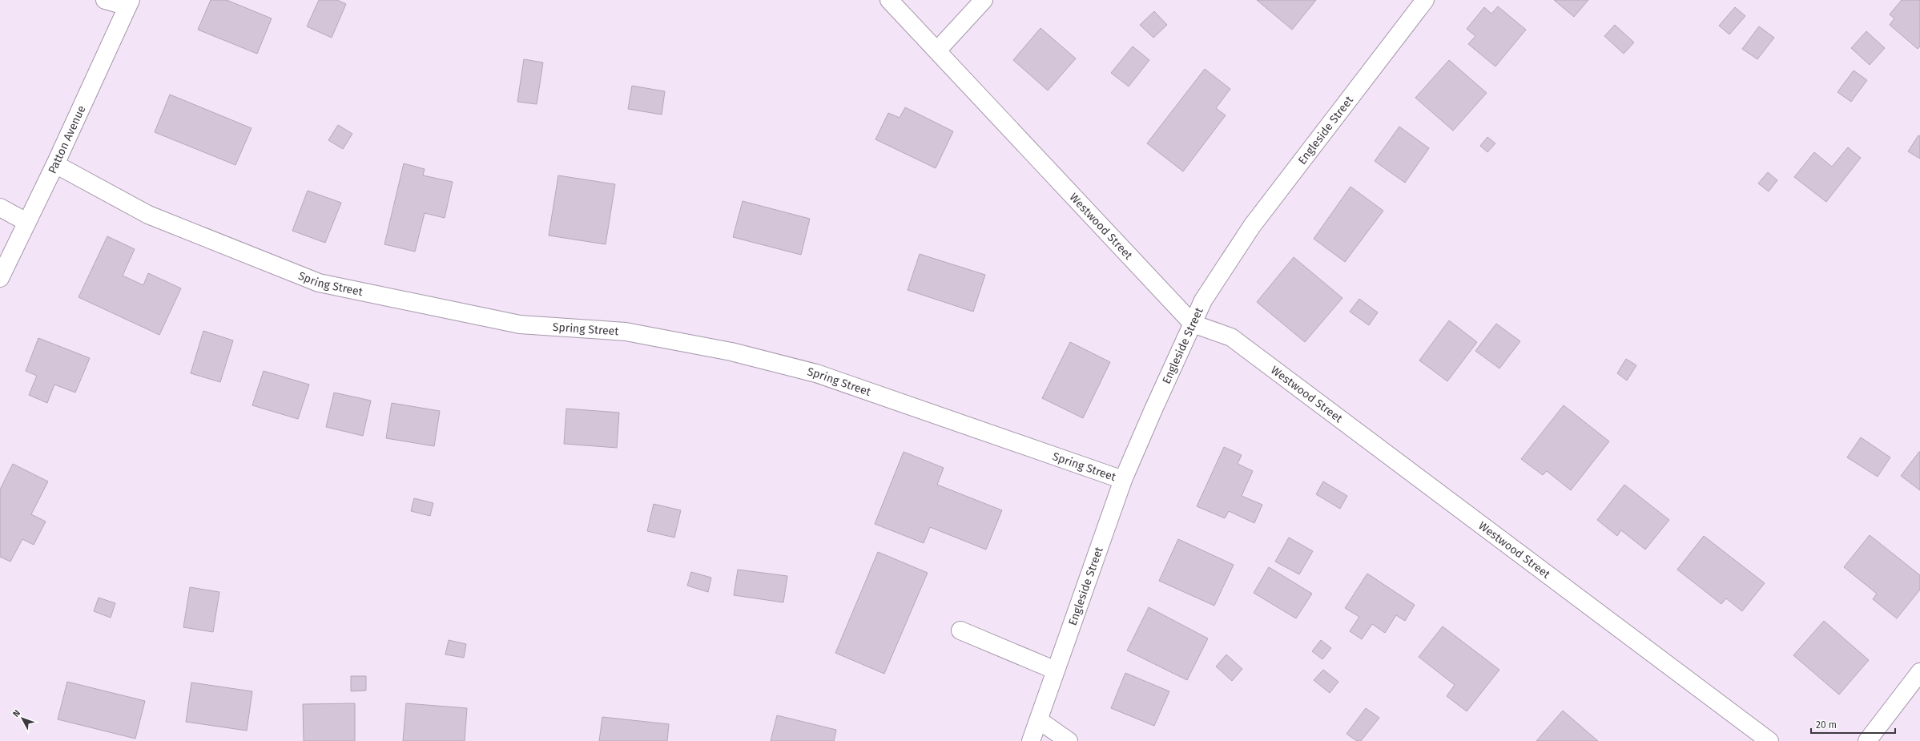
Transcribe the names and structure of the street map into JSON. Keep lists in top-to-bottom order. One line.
{"streets":{"street":["Engleside Street","Patton Avenue","Westwood Street","Spring Street"]},"crossings":[["Engleside Street","Westwood Street"],["Engleside Street","Spring Street"],["Patton Avenue","Spring Street"]],"scale_bar":"20 m","north":"top left"}
